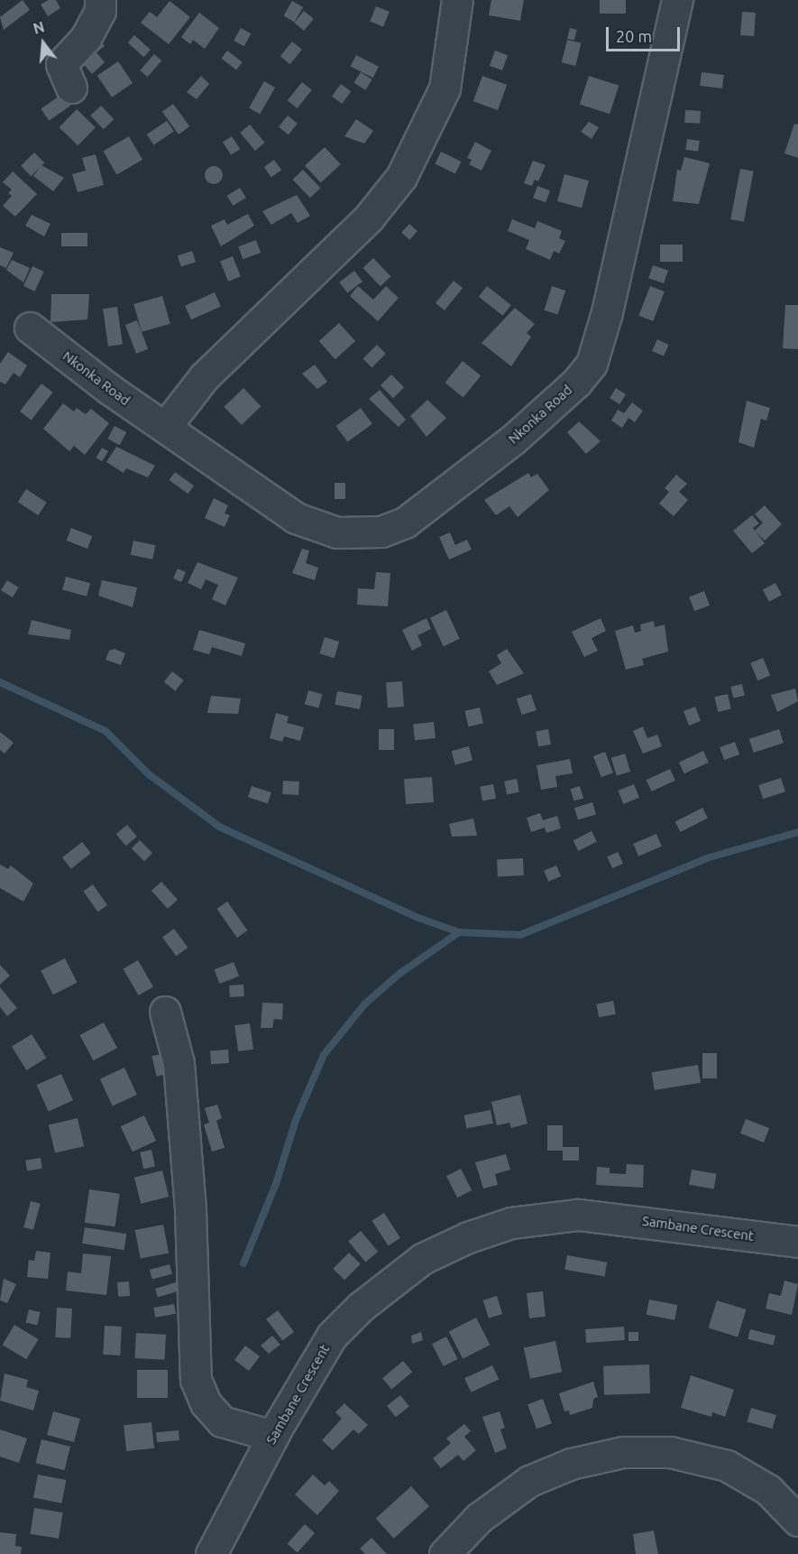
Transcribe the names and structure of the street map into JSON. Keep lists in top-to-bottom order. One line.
{"streets":{"street":["Nkonka Road","Sambane Crescent"]},"scale_bar":"20 m","north":"top"}
